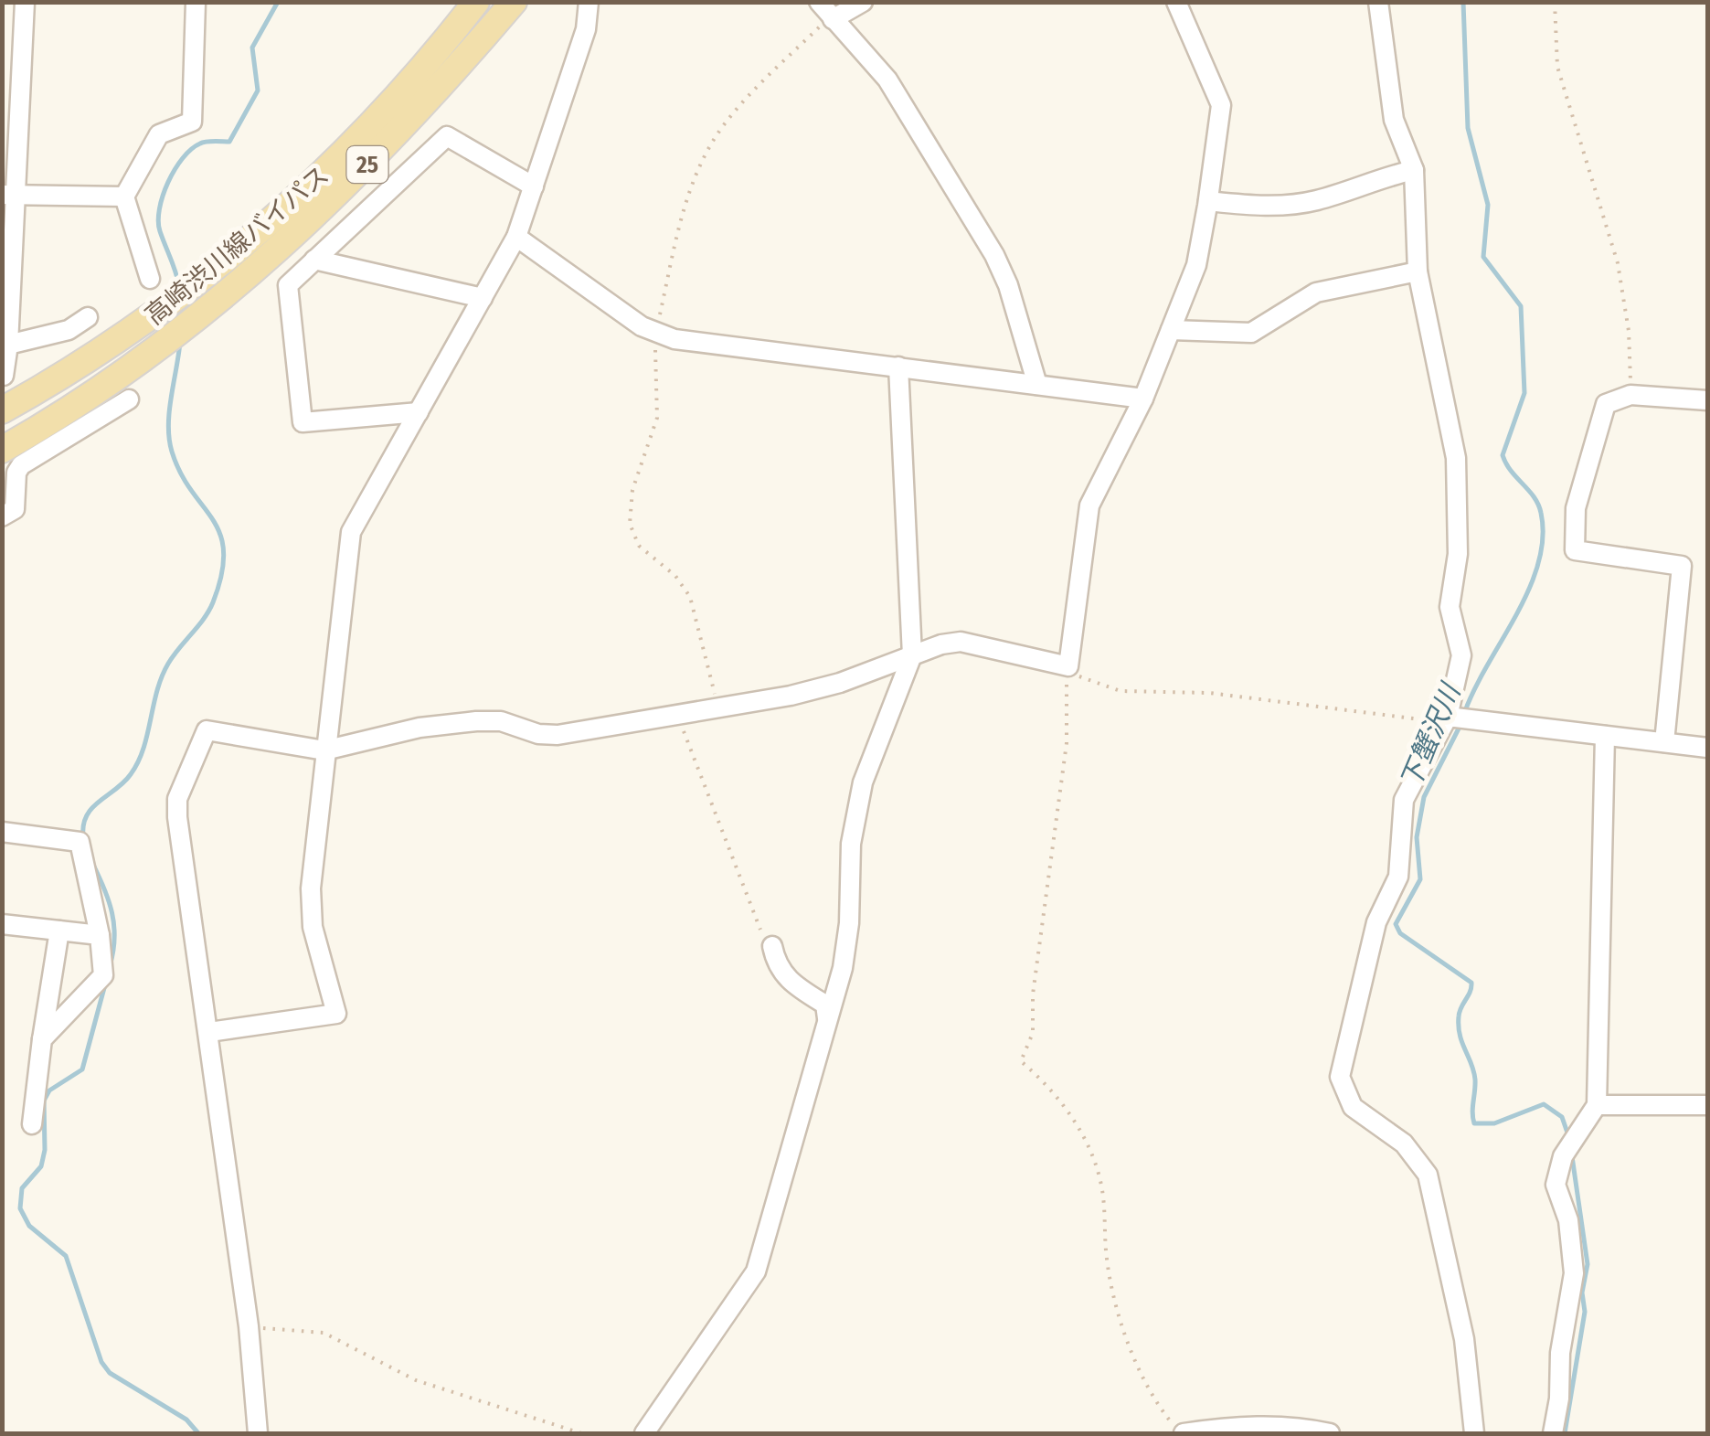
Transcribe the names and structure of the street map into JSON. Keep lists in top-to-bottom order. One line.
{"streets":{"main road":["25","高崎渋川線バイパス"]},"water":["下蟹沢川"]}
